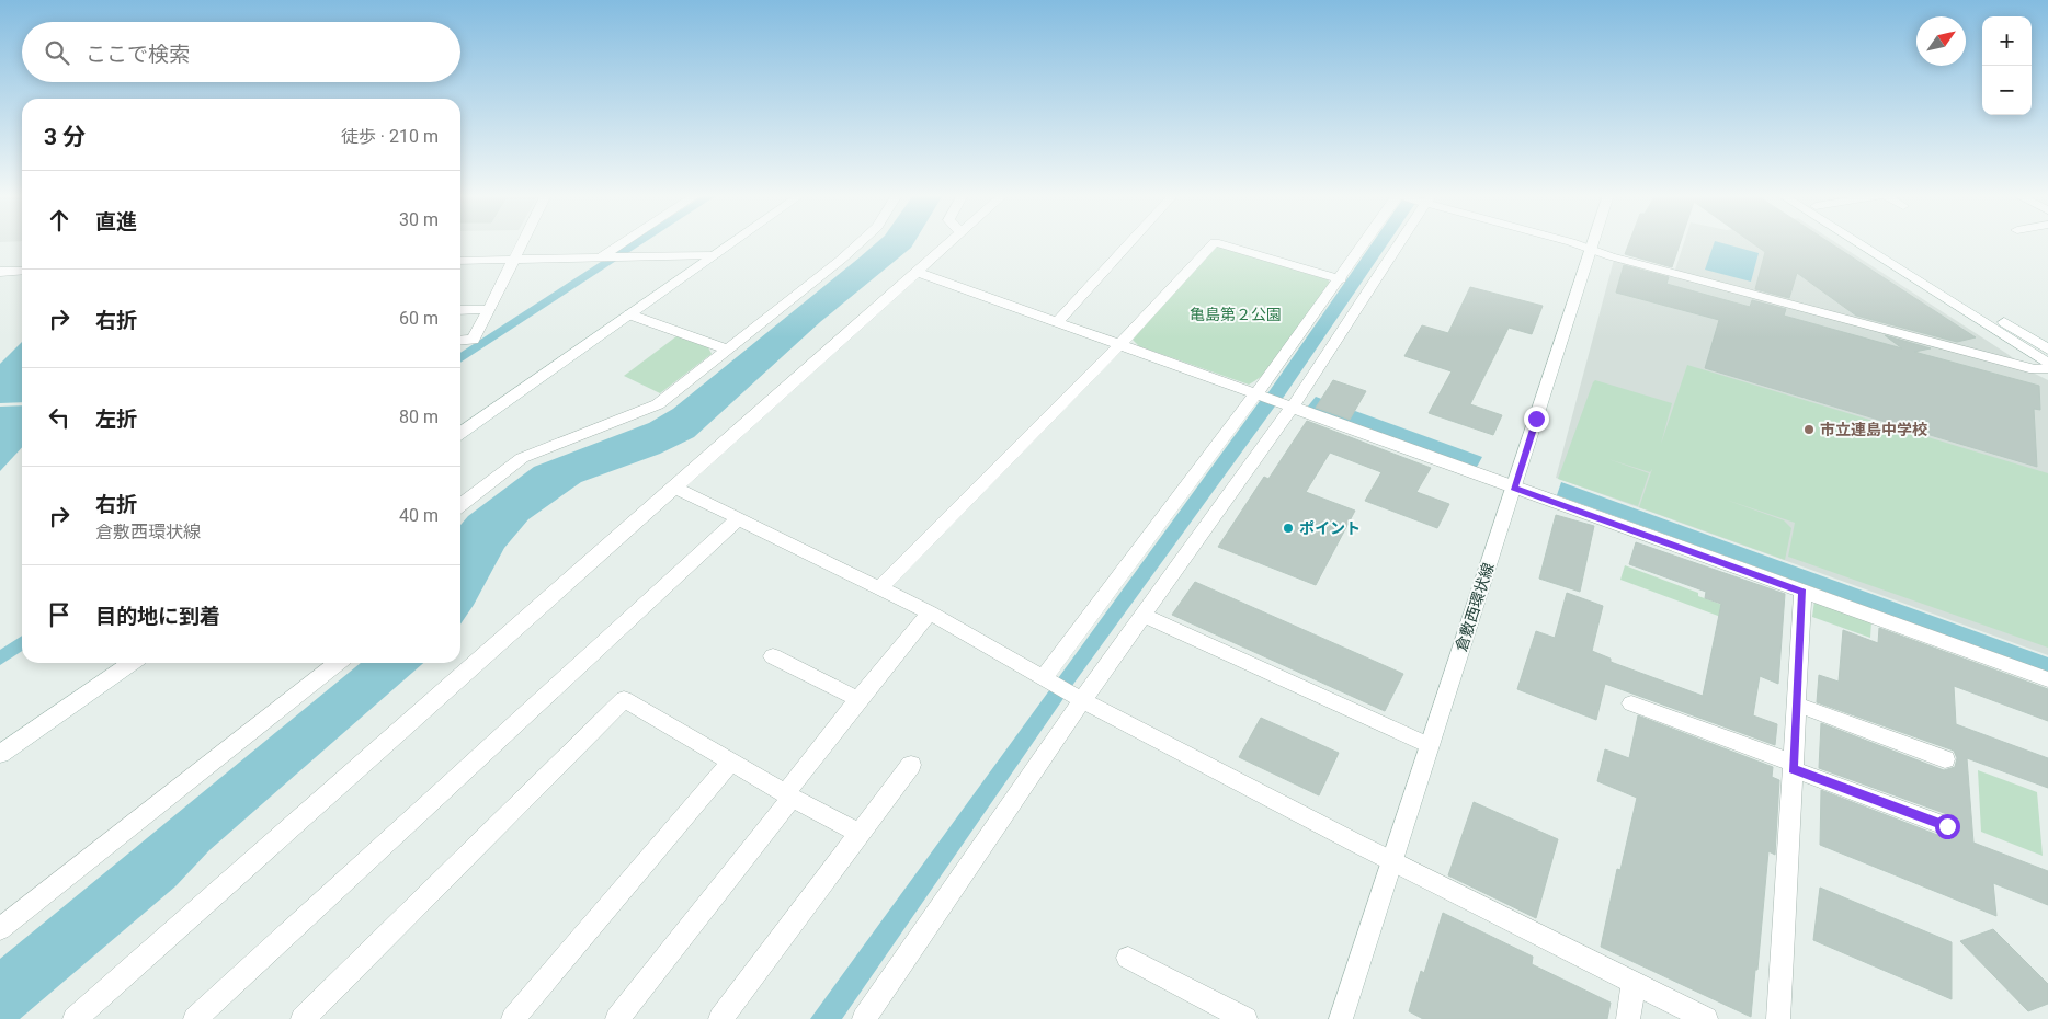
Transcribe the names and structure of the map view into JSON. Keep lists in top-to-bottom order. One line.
{"streets":{"street":["倉敷西環状線"]},"parks":["亀島第２公園"],"places":["市立連島中学校","ポイント"],"north":"top right","page":{"map_buttons":["+","−"],"search":"ここで検索","heading":["3 分","徒歩 · 210 m"],"list":[["直進","30 m"],["右折","60 m"],["左折","80 m"],["右折","倉敷西環状線","40 m"],"目的地に到着"]}}
